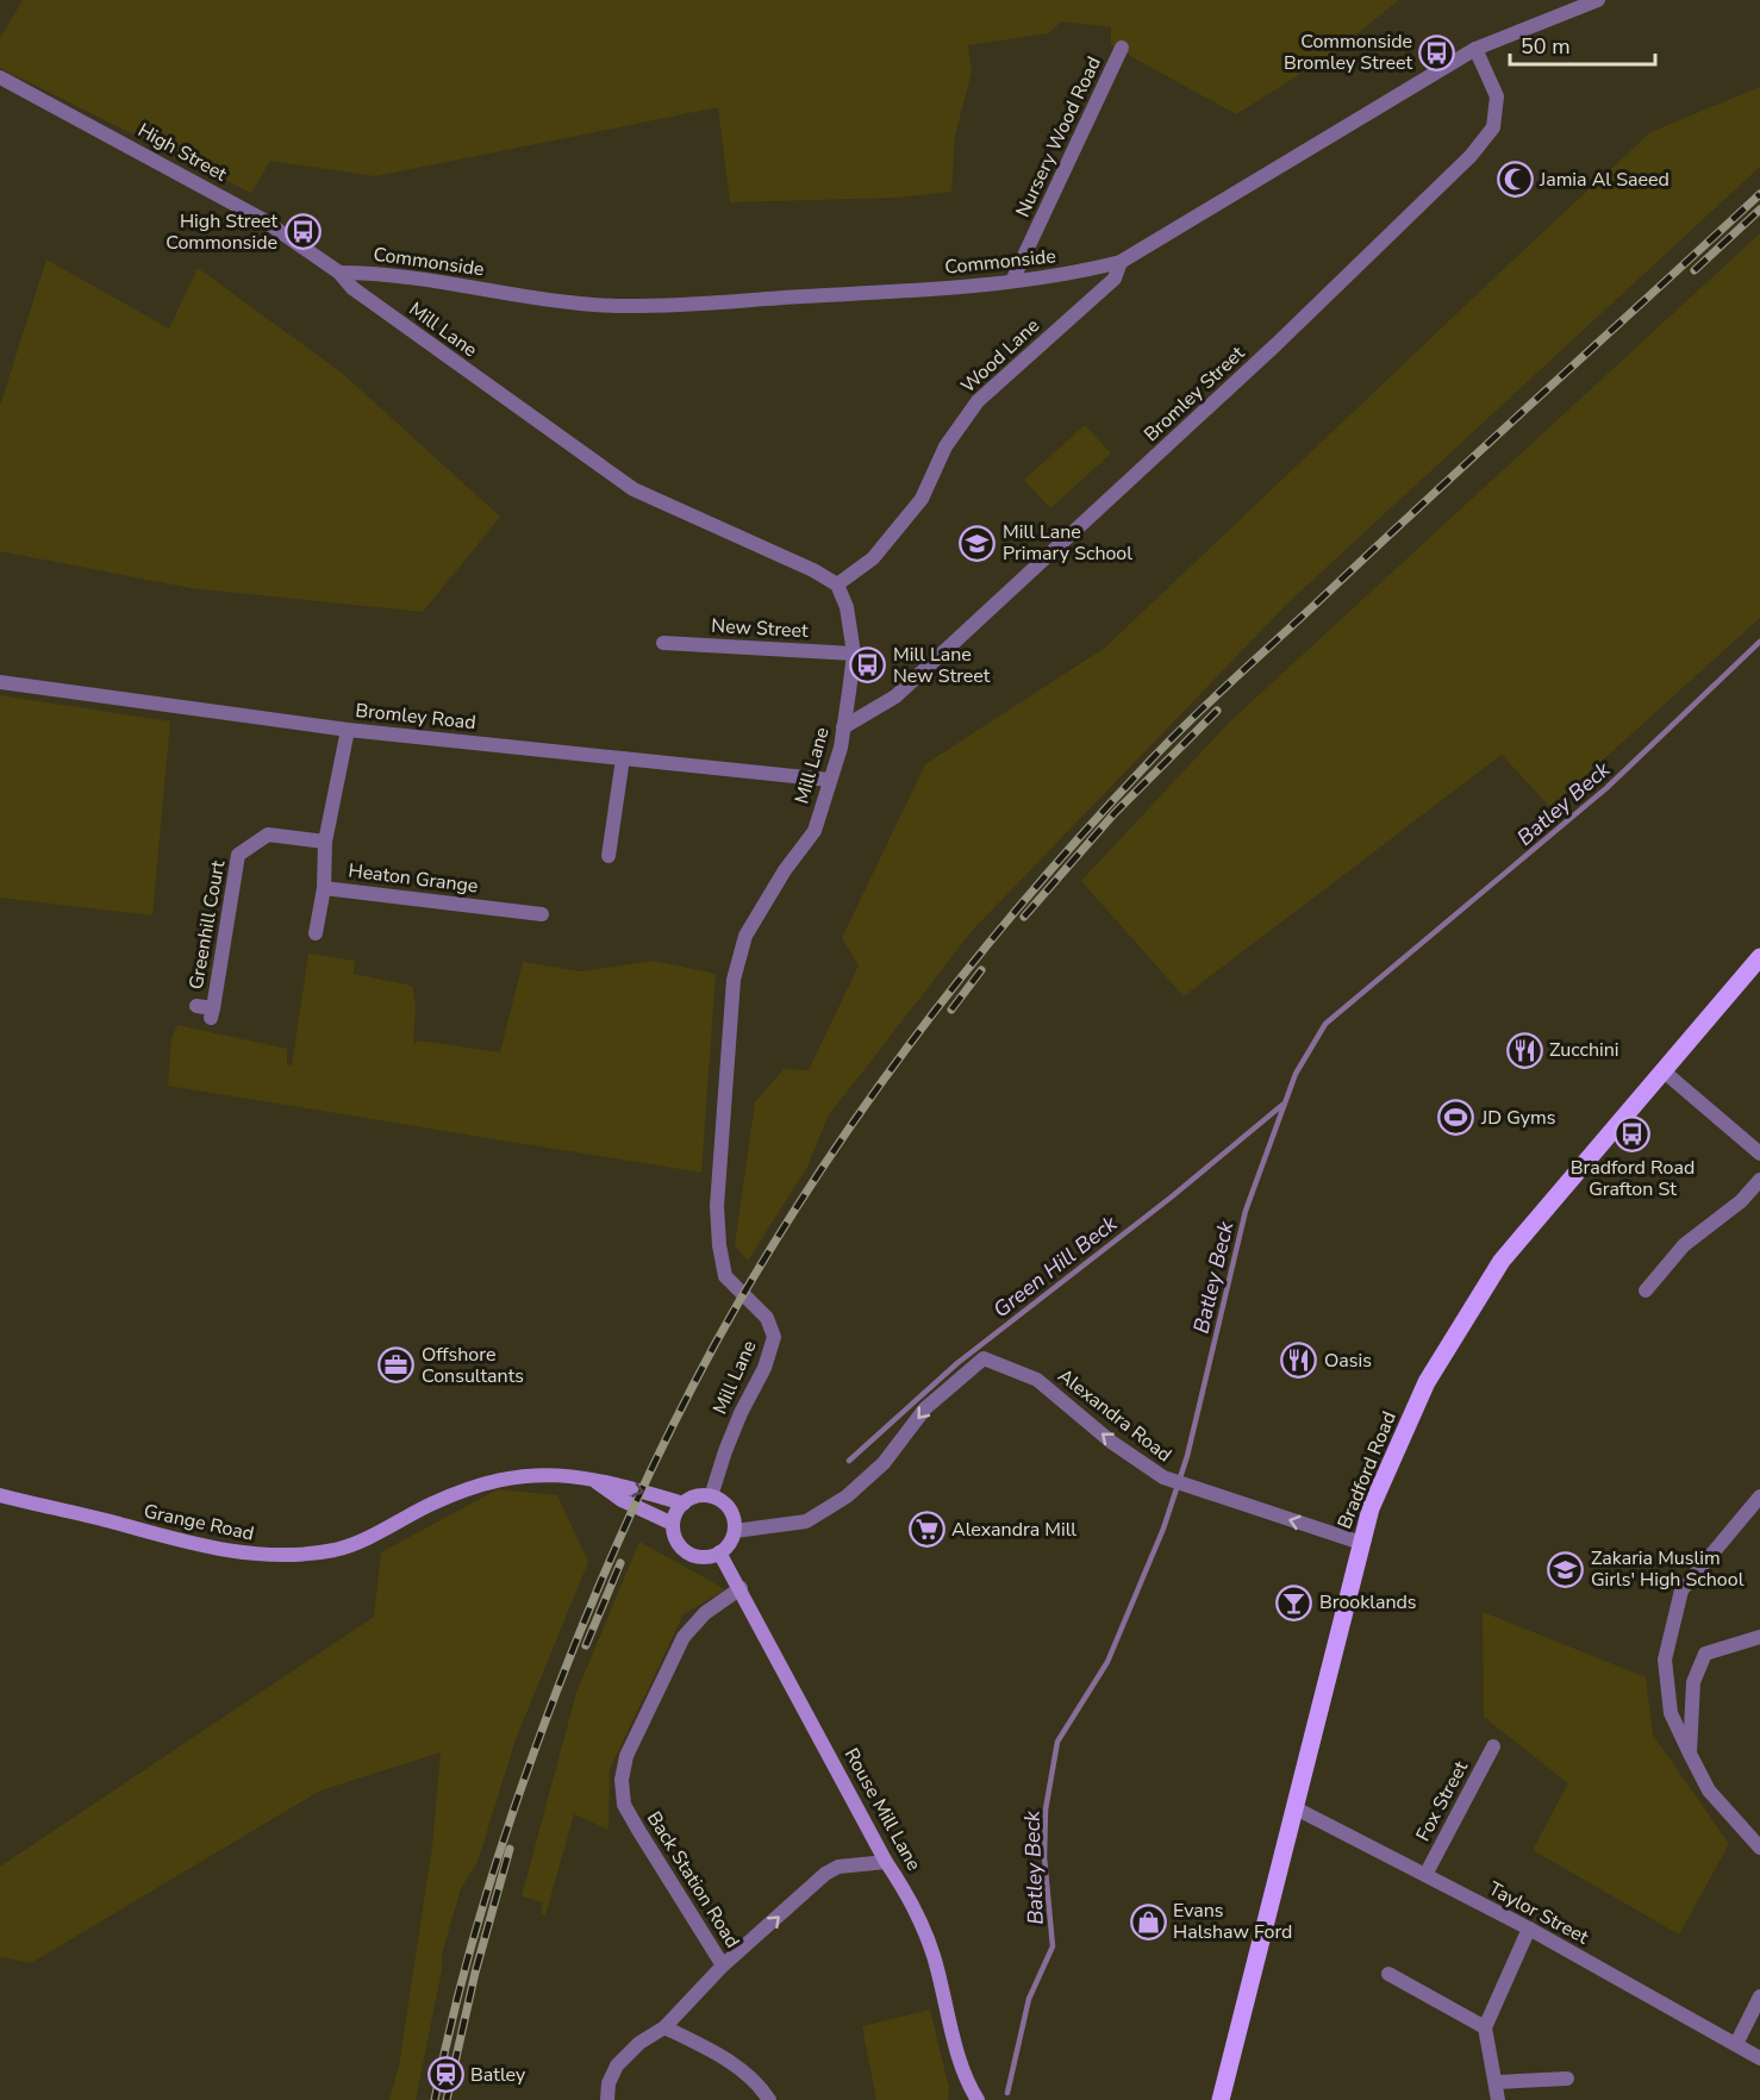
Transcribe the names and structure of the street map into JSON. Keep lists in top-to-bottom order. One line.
{"streets":{"main road":["Bradford Road","Grange Road","Rouse Mill Lane"],"street":["Nursery Wood Road","High Street","Commonside","Mill Lane","Wood Lane","Bromley Street","New Street","Bromley Road","Heaton Grange","Greenhill Court","Alexandra Road","Fox Street","Back Station Road","Taylor Street"]},"crossings":[["Nursery Wood Road","Commonside"],["High Street","Commonside"],["High Street","Mill Lane"],["Commonside","Mill Lane"],["Commonside","Wood Lane"],["Commonside","Bromley Street"],["Mill Lane","Wood Lane"],["Mill Lane","Bromley Street"],["Mill Lane","New Street"],["Mill Lane","Bromley Road"],["Mill Lane","Alexandra Road"],["Mill Lane","Grange Road"],["Mill Lane","Rouse Mill Lane"],["Alexandra Road","Bradford Road"],["Alexandra Road","Grange Road"],["Alexandra Road","Rouse Mill Lane"],["Bradford Road","Taylor Street"],["Grange Road","Rouse Mill Lane"],["Fox Street","Taylor Street"],["Rouse Mill Lane","Back Station Road"]],"one_way":["Alexandra Road"],"water":["Batley Beck","Green Hill Beck"],"places":{"bus stop":["Commonside Bromley Street","High Street Commonside","Mill Lane New Street","Bradford Road Grafton St"],"mosque":["Jamia Al Saeed"],"school or university":["Mill Lane Primary School","Zakaria Muslim Girls' High School"],"restaurant":["Zucchini","Oasis"],"sports":["JD Gyms"],"office":["Offshore Consultants"],"supermarket":["Alexandra Mill"],"bar":["Brooklands"],"shop":["Evans Halshaw Ford"],"station":["Batley"]},"scale_bar":"50 m"}
